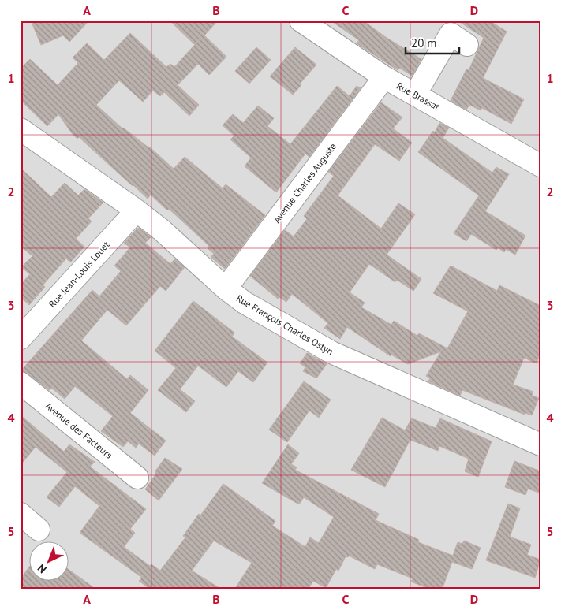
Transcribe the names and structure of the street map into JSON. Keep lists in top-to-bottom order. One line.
{"streets":{"street":["Rue Brassat","Avenue Charles Auguste","Rue Jean-Louis Louet","Rue François Charles Ostyn","Avenue des Facteurs"]},"crossings":[["Rue Brassat","Avenue Charles Auguste"],["Avenue Charles Auguste","Rue François Charles Ostyn"],["Rue Jean-Louis Louet","Rue François Charles Ostyn"]],"scale_bar":"20 m","north":"bottom left","grid":{"columns":["A","B","C","D"],"rows":["1","2","3","4","5"]}}
